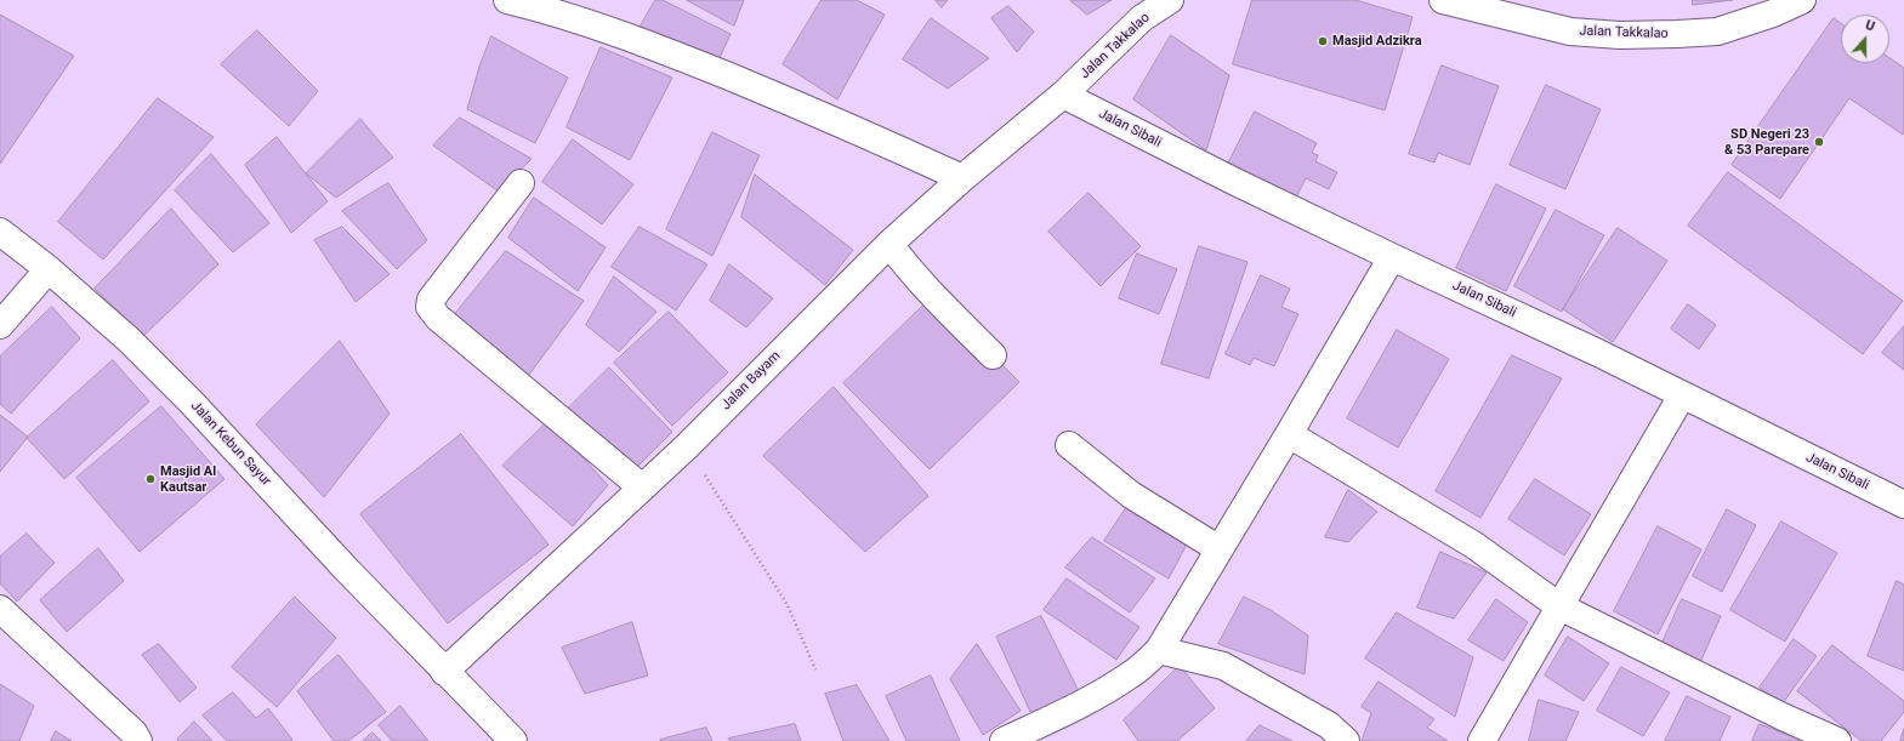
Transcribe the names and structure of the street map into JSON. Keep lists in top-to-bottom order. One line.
{"streets":{"street":["Jalan Takkalao","Jalan Sibali","Jalan Bayam","Jalan Kebun Sayur"]},"crossings":[["Jalan Takkalao","Jalan Sibali"],["Jalan Takkalao","Jalan Bayam"],["Jalan Sibali","Jalan Bayam"],["Jalan Bayam","Jalan Kebun Sayur"]],"places":["Masjid Adzikra","SD Negeri 23 & 53 Parepare","Masjid Al Kautsar"],"north":"top"}
